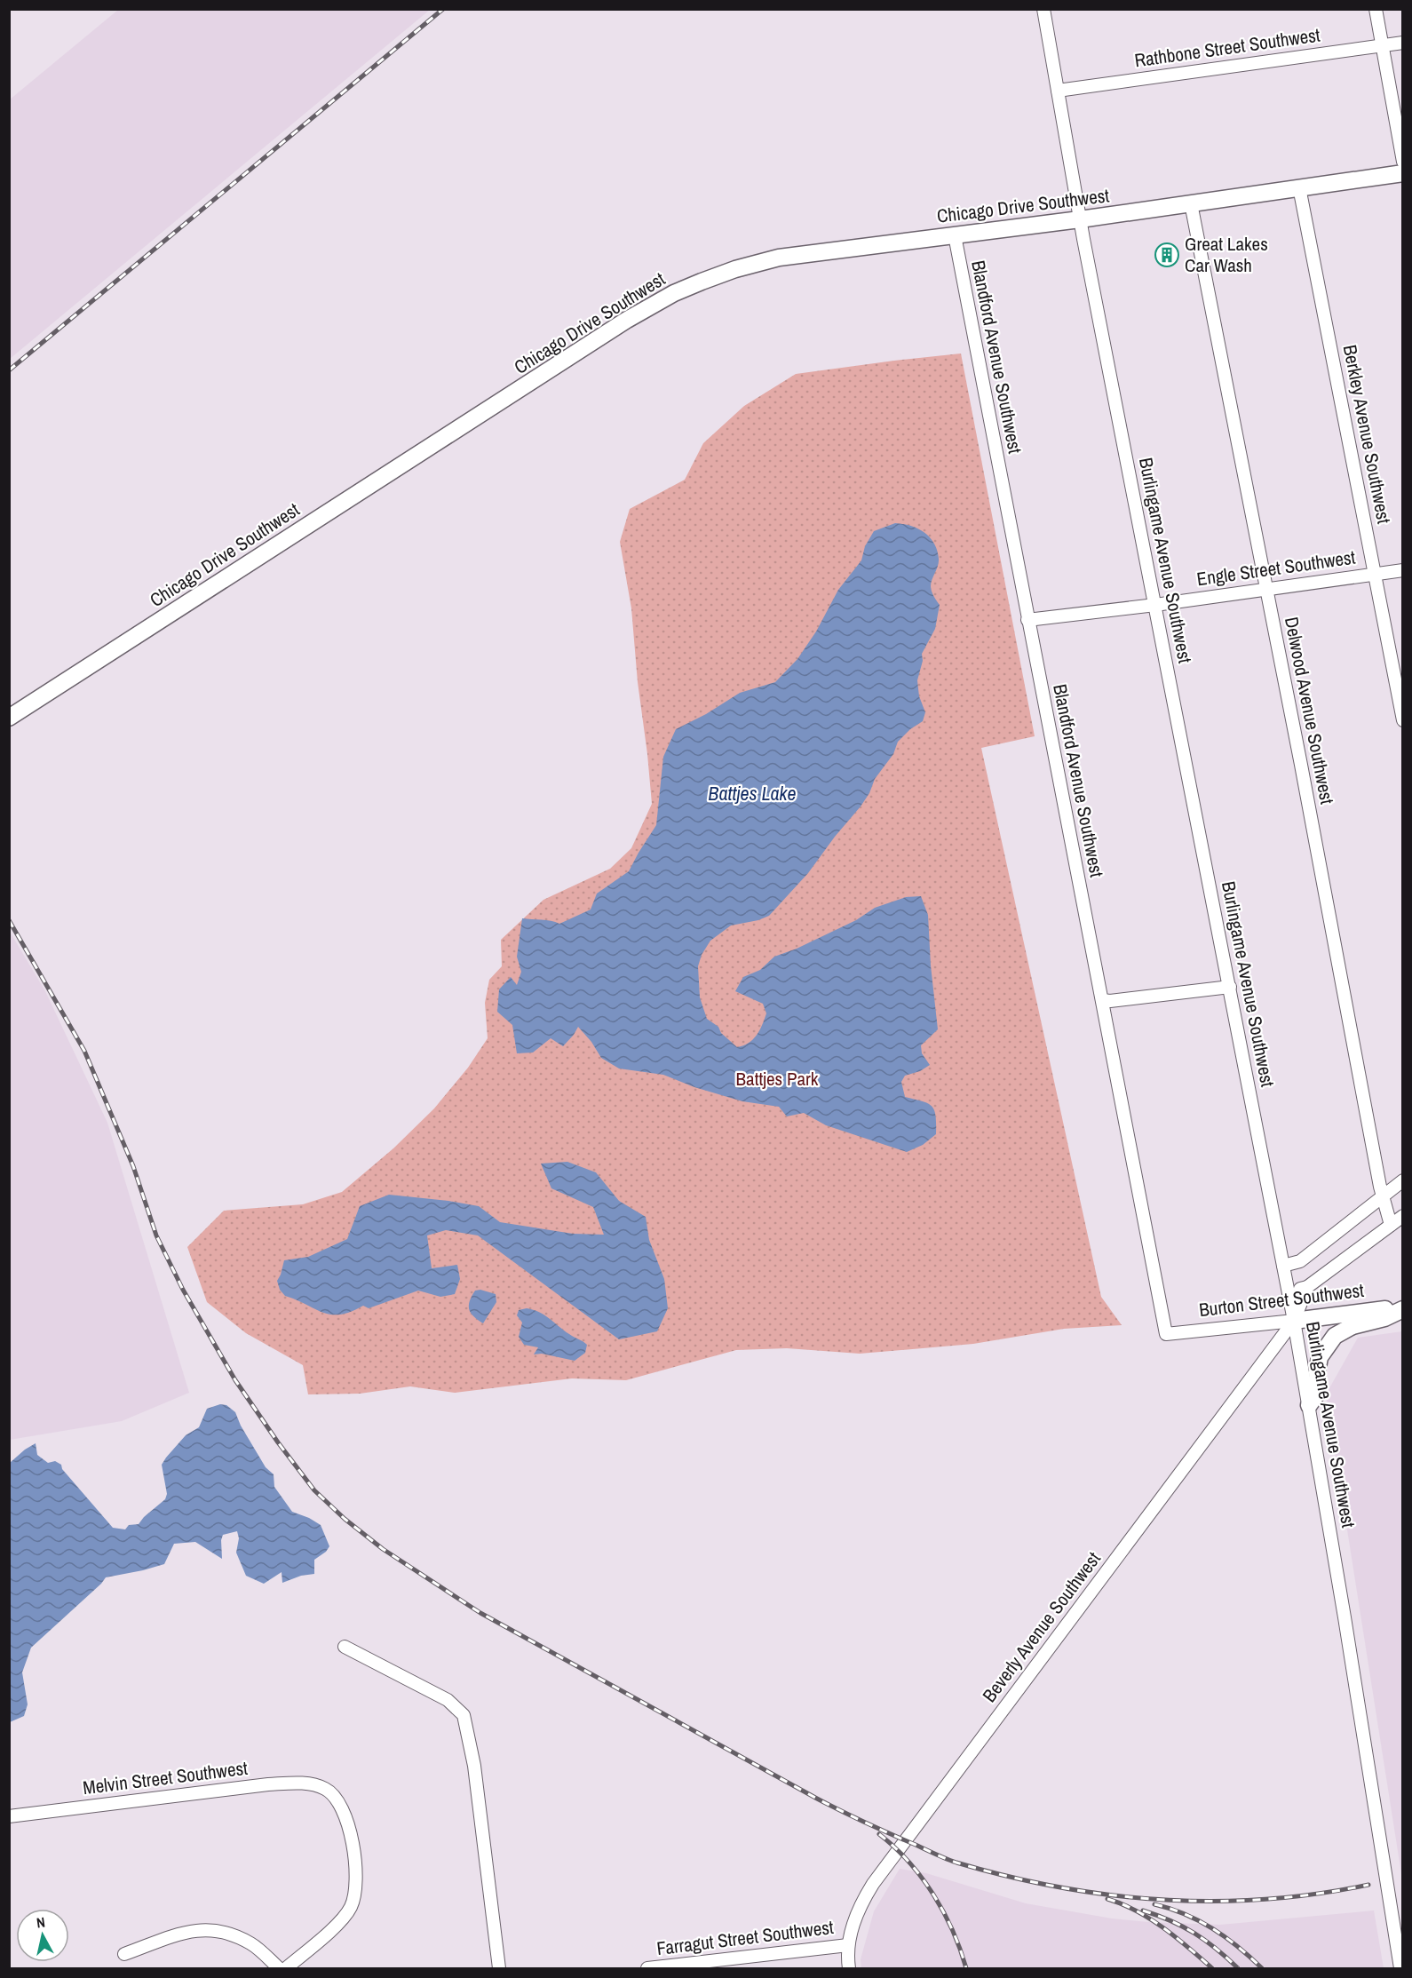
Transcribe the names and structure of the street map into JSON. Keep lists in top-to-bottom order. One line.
{"streets":{"main road":["Chicago Drive Southwest","Burton Street Southwest"],"street":["Rathbone Street Southwest","Blandford Avenue Southwest","Berkley Avenue Southwest","Burlingame Avenue Southwest","Engle Street Southwest","Delwood Avenue Southwest","Beverly Avenue Southwest","Melvin Street Southwest","Farragut Street Southwest"]},"crossings":[["Rathbone Street Southwest","Burlingame Avenue Southwest"],["Chicago Drive Southwest","Blandford Avenue Southwest"],["Chicago Drive Southwest","Berkley Avenue Southwest"],["Chicago Drive Southwest","Burlingame Avenue Southwest"],["Chicago Drive Southwest","Delwood Avenue Southwest"],["Blandford Avenue Southwest","Engle Street Southwest"],["Blandford Avenue Southwest","Burton Street Southwest"],["Berkley Avenue Southwest","Engle Street Southwest"],["Burlingame Avenue Southwest","Engle Street Southwest"],["Burlingame Avenue Southwest","Burton Street Southwest"],["Burlingame Avenue Southwest","Beverly Avenue Southwest"],["Engle Street Southwest","Delwood Avenue Southwest"],["Burton Street Southwest","Beverly Avenue Southwest"],["Beverly Avenue Southwest","Farragut Street Southwest"]],"water":["Battjes Lake"],"parks":["Battjes Park"],"places":{"building":["Great Lakes Car Wash"]},"north":"top"}
